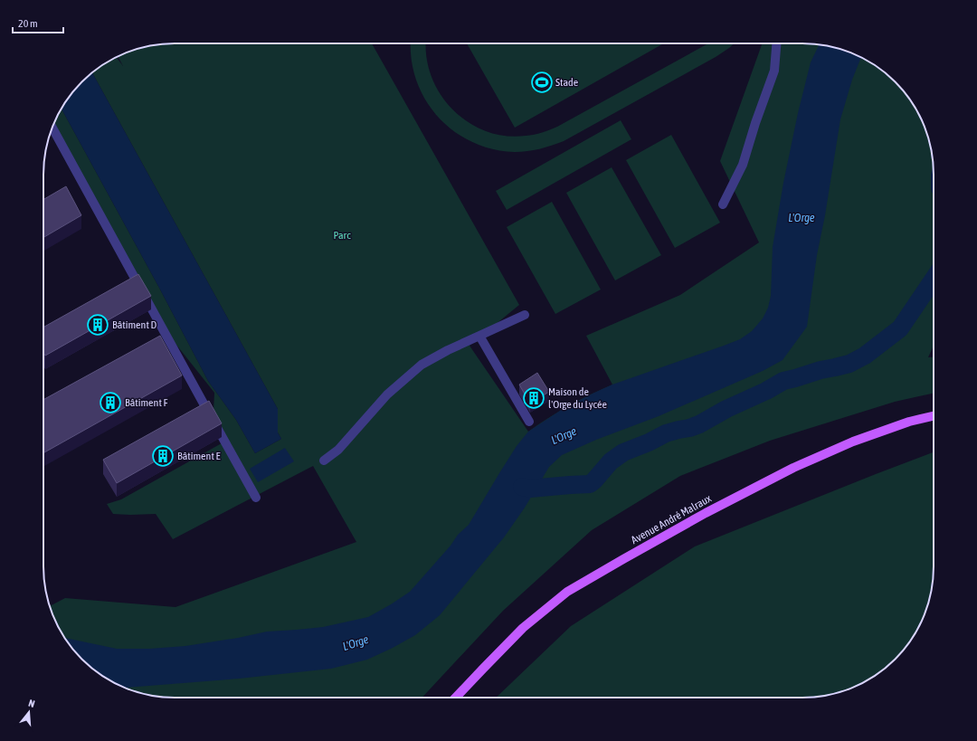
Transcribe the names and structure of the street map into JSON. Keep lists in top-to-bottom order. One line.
{"streets":{"main road":["Avenue André Malraux"]},"water":["L'Orge"],"parks":["Parc"],"places":{"sports":["Stade"],"building":["Bâtiment D","Maison de l'Orge du Lycée","Bâtiment F","Bâtiment E"]},"scale_bar":"20 m","north":"top"}
